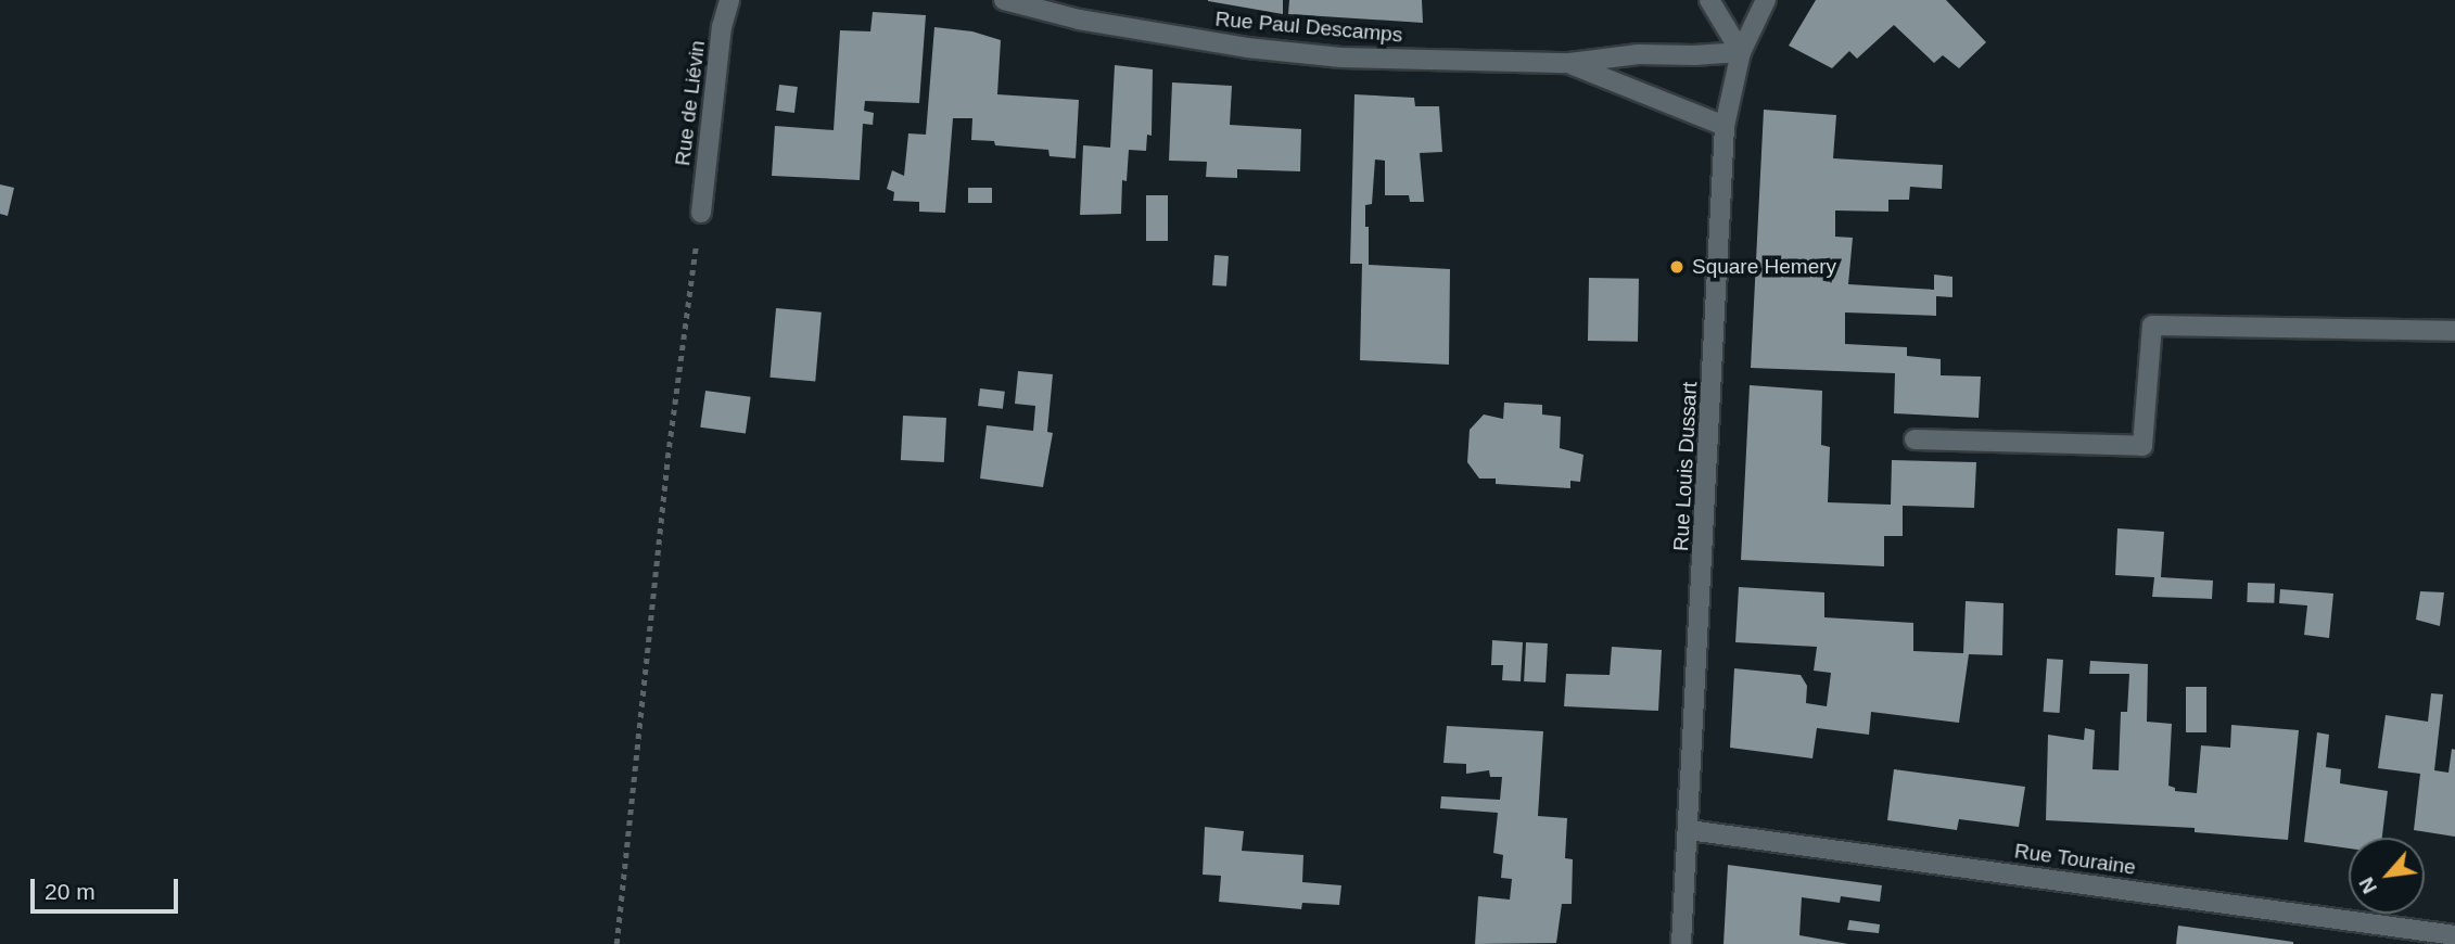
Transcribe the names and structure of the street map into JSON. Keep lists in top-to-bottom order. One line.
{"streets":{"street":["Rue Paul Descamps","Rue de Liévin","Rue Louis Dussart","Rue Touraine"]},"crossings":[["Rue Paul Descamps","Rue Louis Dussart"],["Rue Louis Dussart","Rue Touraine"]],"places":["Square Hemery"],"scale_bar":"20 m","north":"bottom left"}
